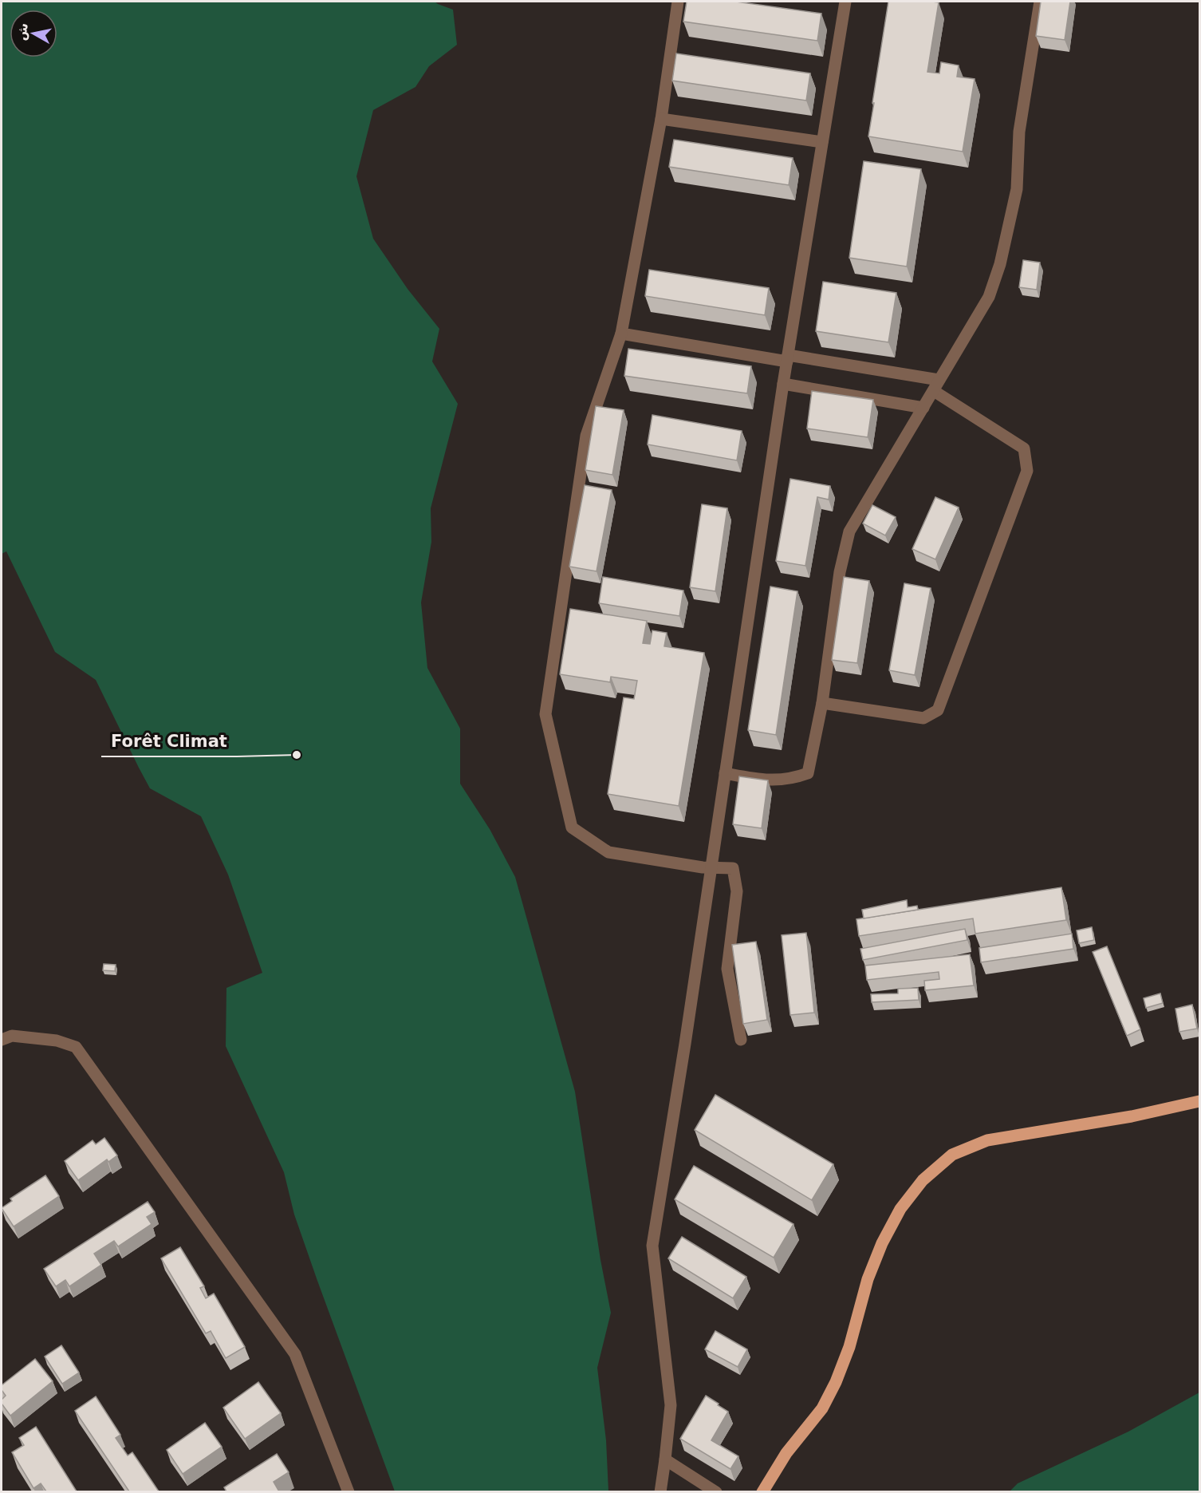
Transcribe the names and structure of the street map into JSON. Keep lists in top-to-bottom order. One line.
{"places":["Forêt Climat"],"north":"left"}
